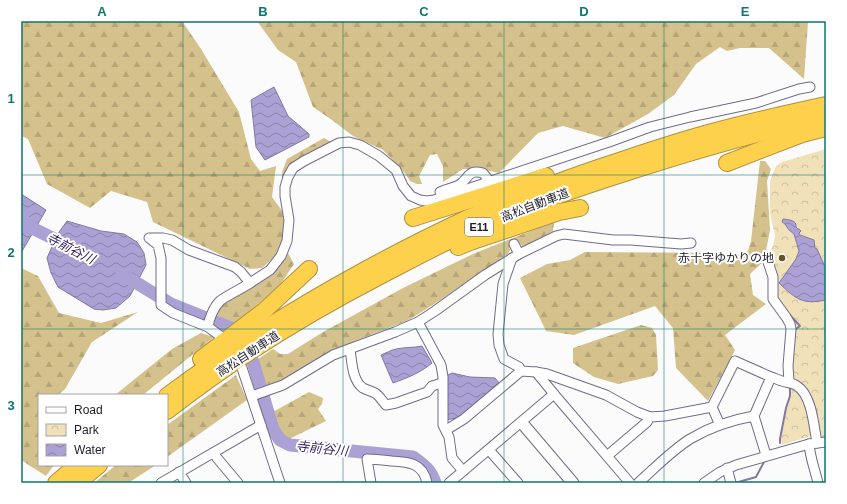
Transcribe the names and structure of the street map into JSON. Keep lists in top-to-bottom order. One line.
{"streets":{"highway":["高松自動車道","E11"]},"water":["寺前谷川"],"places":["赤十字ゆかりの地"],"legend":["Road","Park","Water"],"grid":{"columns":["A","B","C","D","E"],"rows":["1","2","3"]}}
